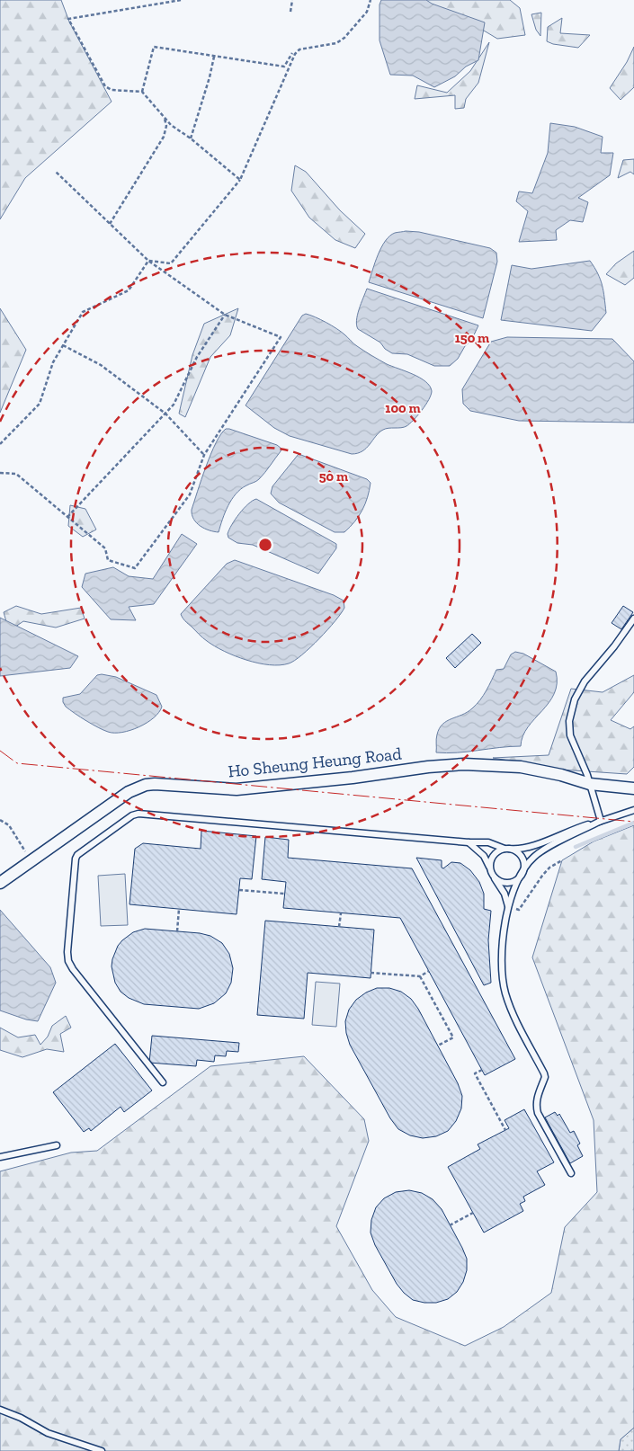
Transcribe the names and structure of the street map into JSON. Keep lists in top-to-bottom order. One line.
{"streets":{"street":["Ho Sheung Heung Road"]},"rings":["150 m","100 m","50 m"]}
